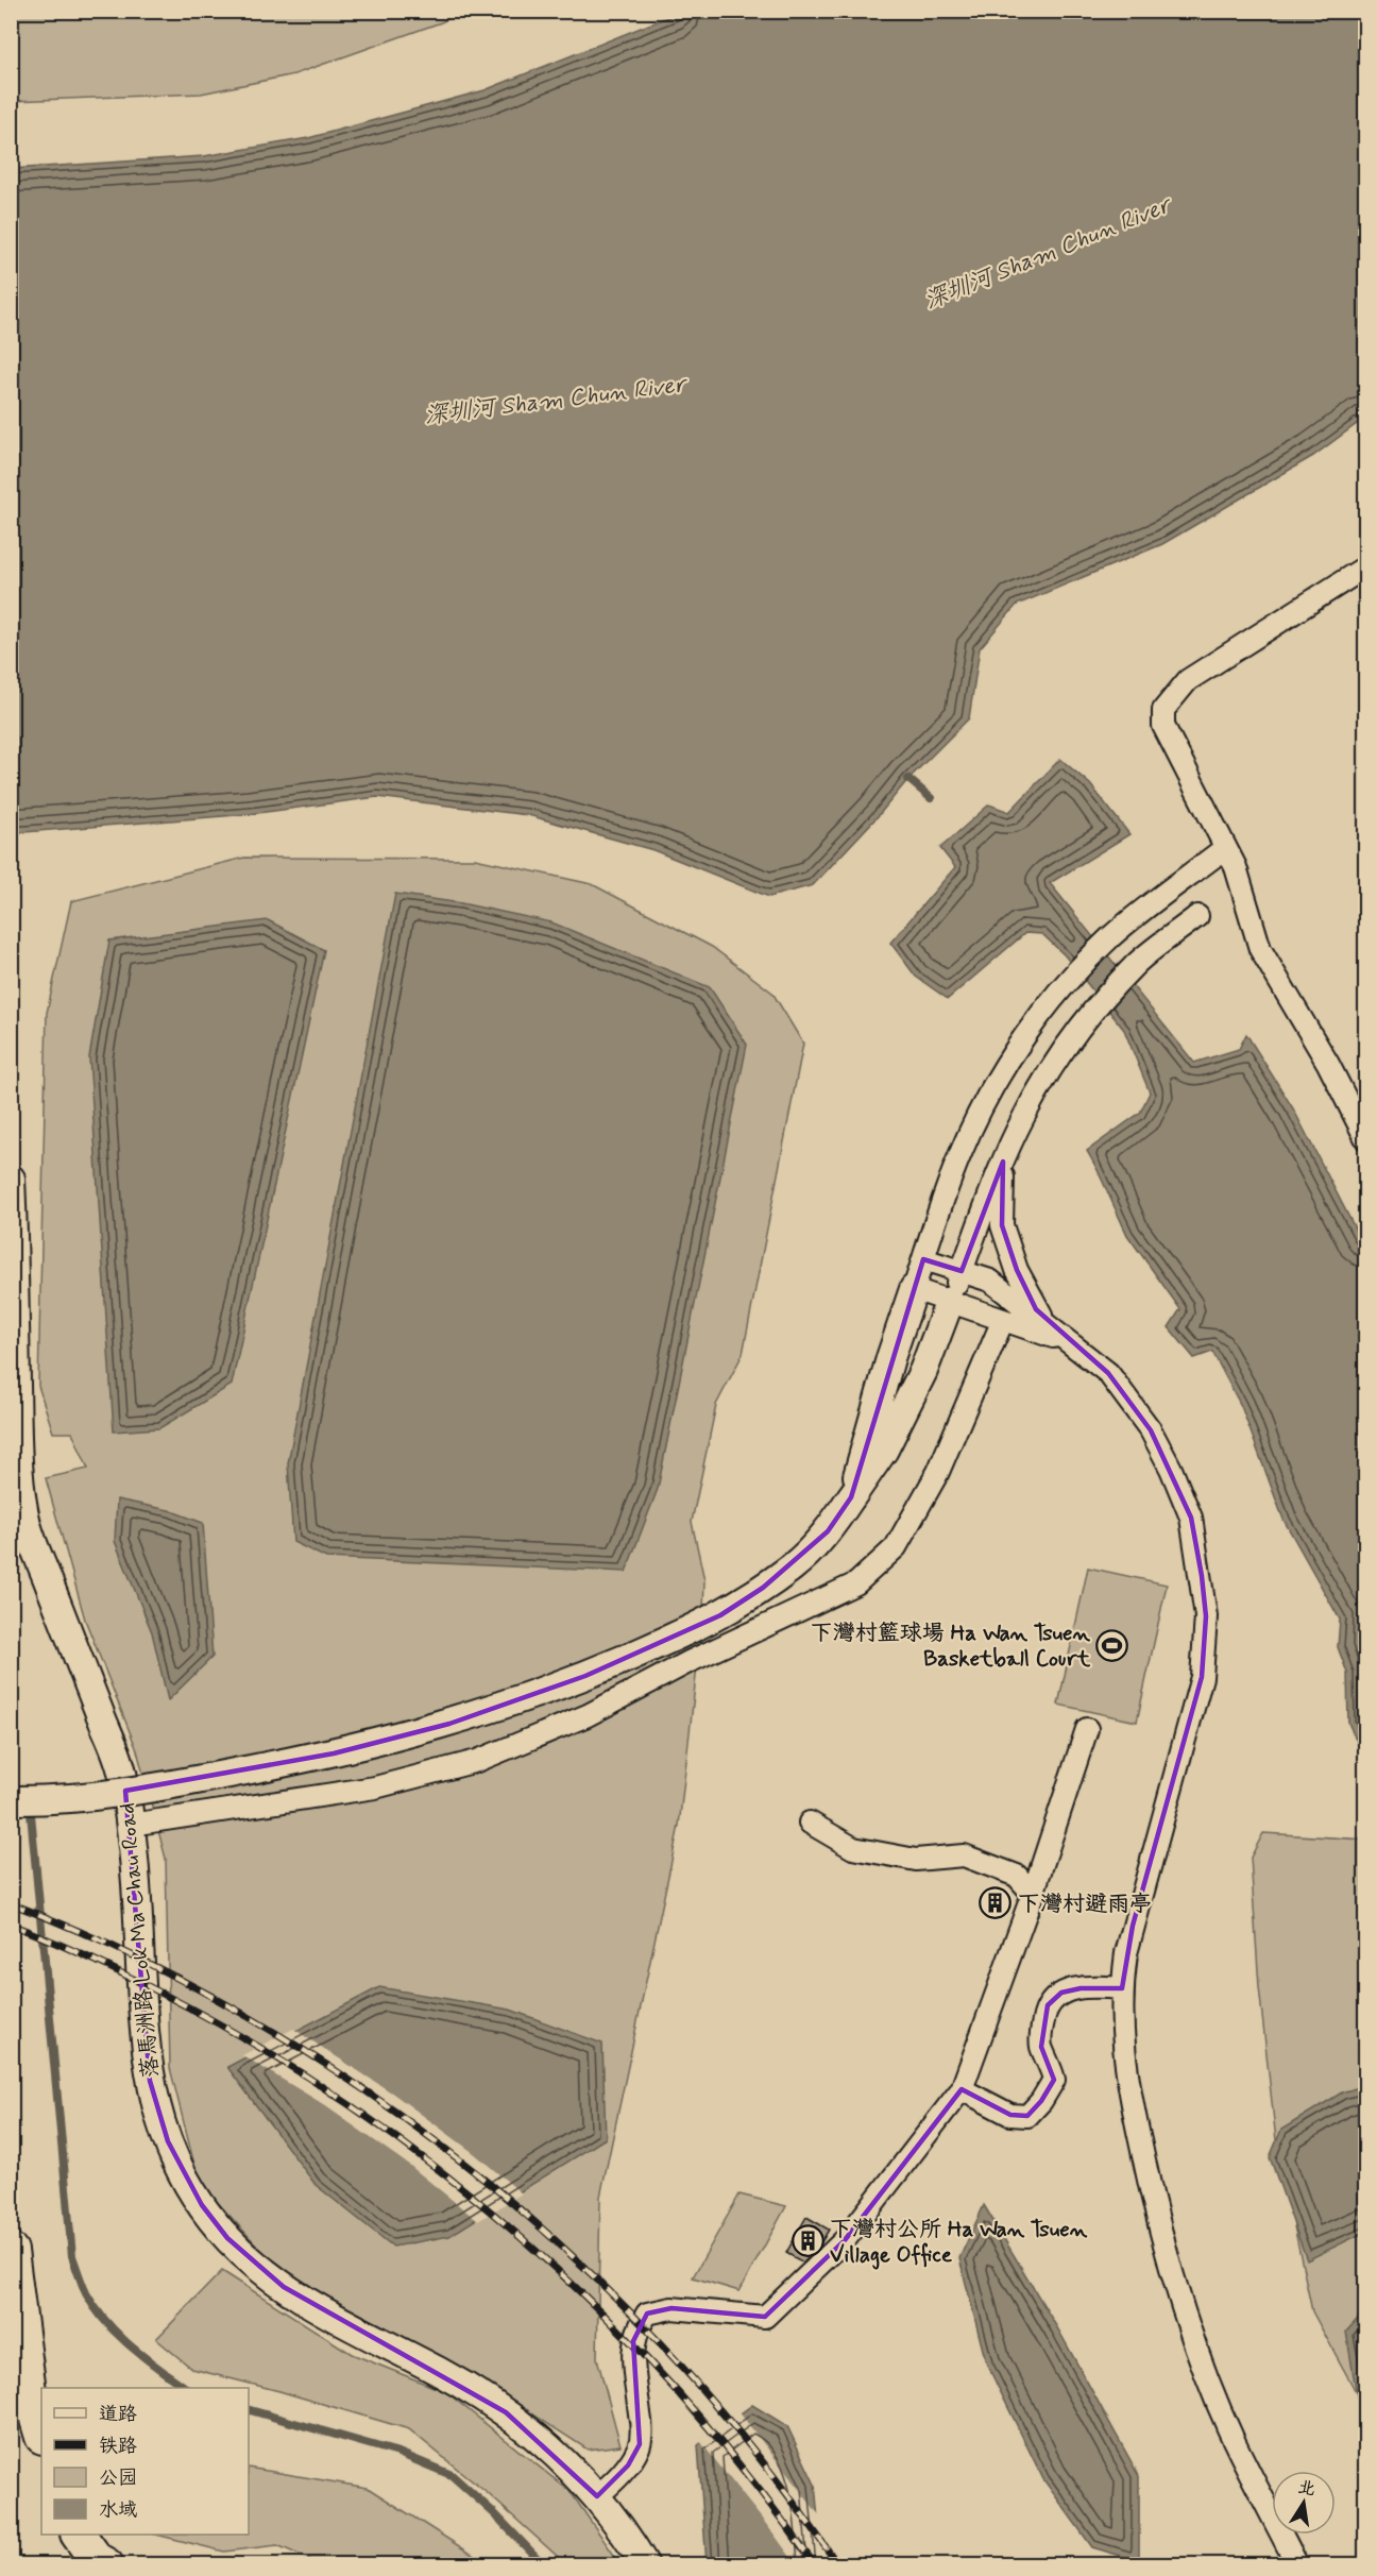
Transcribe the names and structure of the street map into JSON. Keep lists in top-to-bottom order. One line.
{"streets":{"street":["落馬洲路 Lok Ma Chau Road"]},"water":["深圳河 Sham Chun River"],"places":{"sports":["下灣村籃球場 Ha Wan Tsuen Basketball Court"],"building":["下灣村避雨亭","下灣村公所 Ha Wan Tsuen Village Office"]},"legend":["道路","铁路","公园","水域"],"north":"top"}
